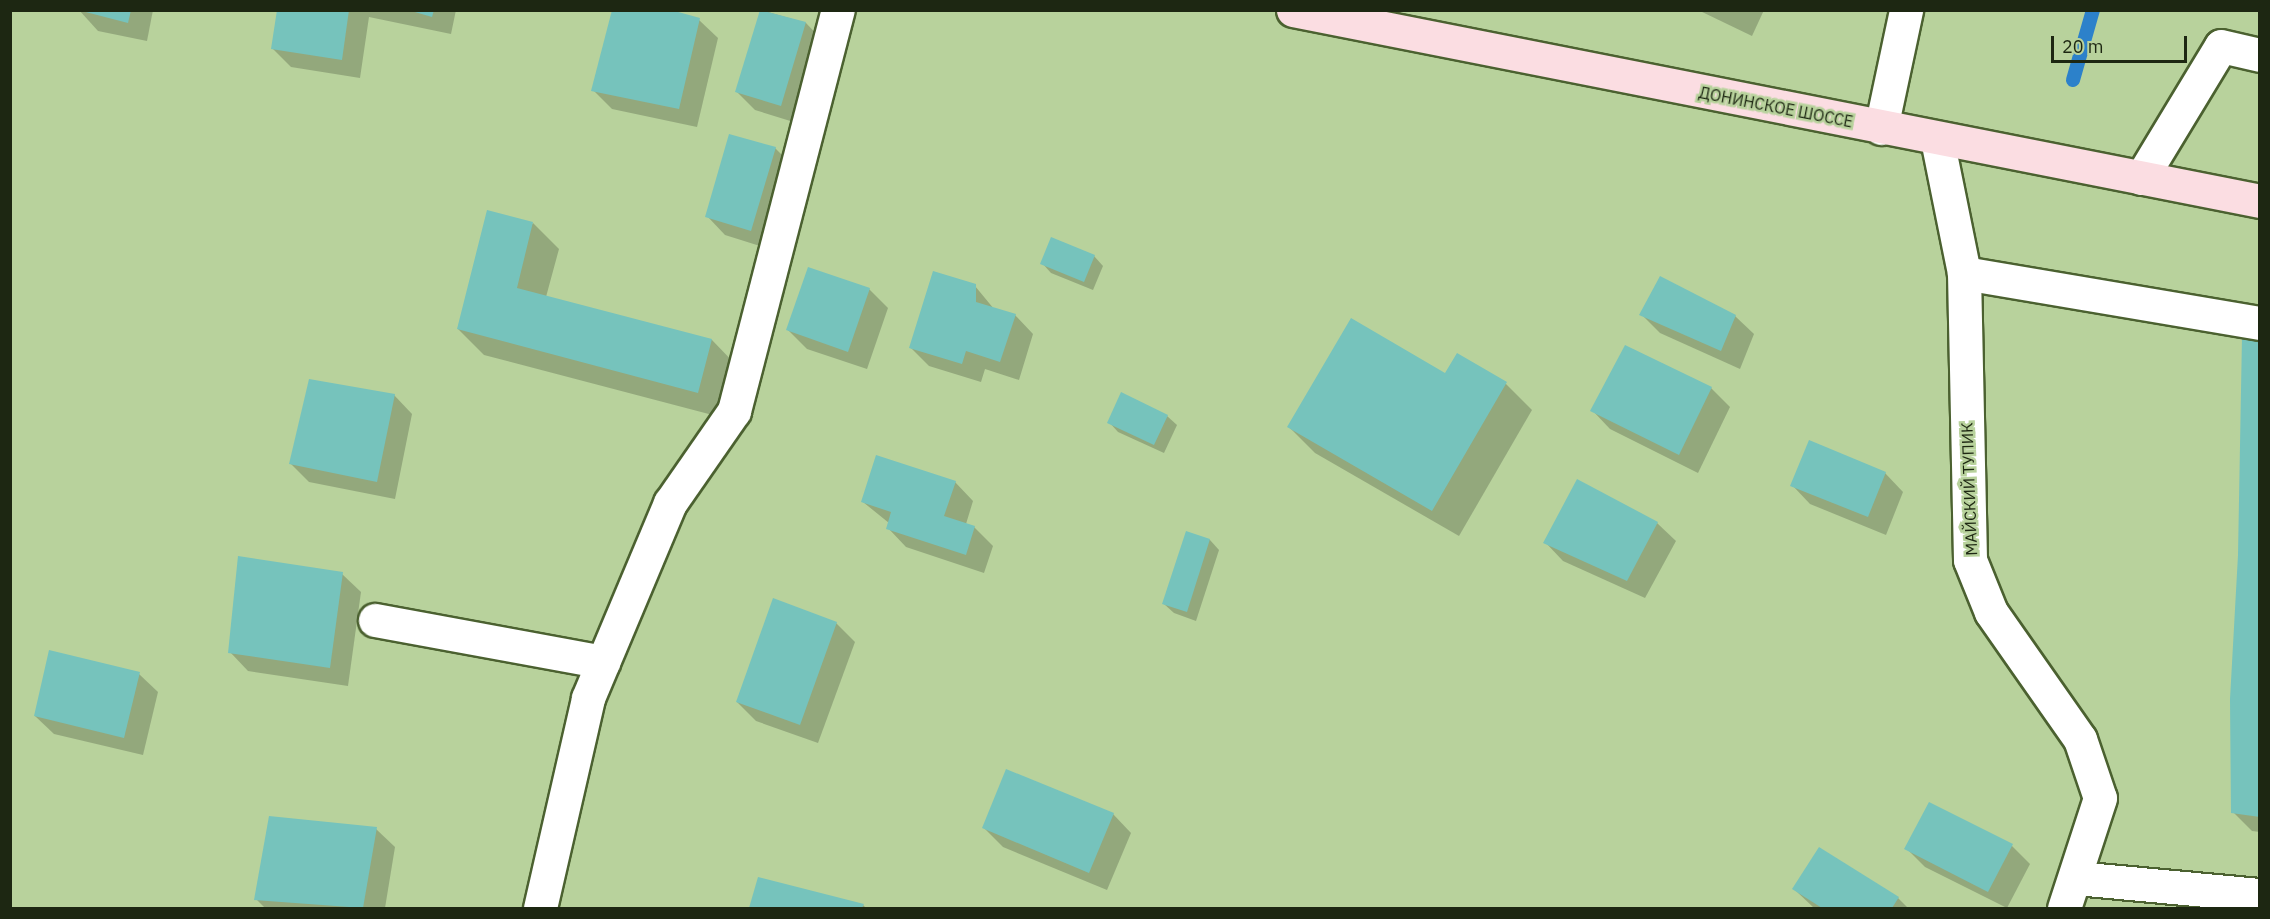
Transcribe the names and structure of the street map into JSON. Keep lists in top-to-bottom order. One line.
{"streets":{"main road":["ДОНИНСКОЕ ШОССЕ"],"street":["МАЙСКИЙ ТУПИК"]},"crossings":[["ДОНИНСКОЕ ШОССЕ","МАЙСКИЙ ТУПИК"]],"scale_bar":"20 m"}
